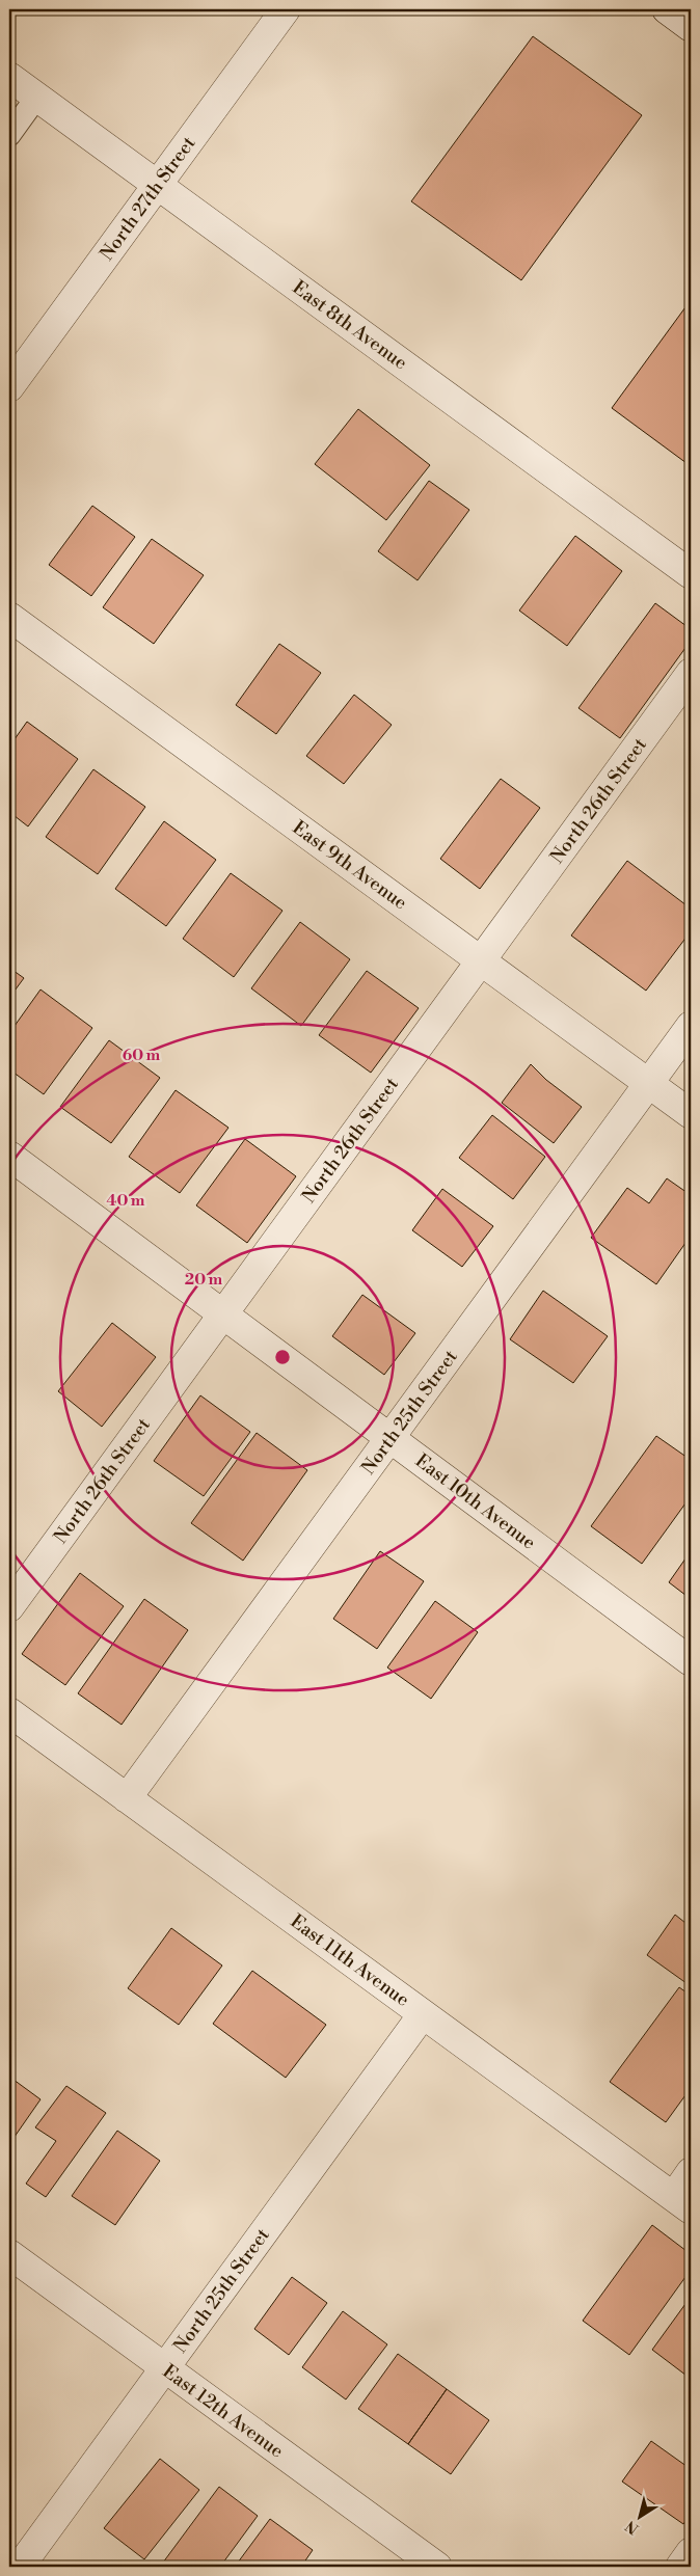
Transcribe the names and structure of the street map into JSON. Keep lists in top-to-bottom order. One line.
{"streets":{"street":["North 27th Street","East 8th Avenue","North 26th Street","East 9th Avenue","North 25th Street","East 10th Avenue","East 11th Avenue","East 12th Avenue"]},"crossings":[["North 27th Street","East 8th Avenue"],["North 26th Street","East 9th Avenue"],["North 26th Street","East 10th Avenue"],["East 9th Avenue","North 25th Street"],["North 25th Street","East 10th Avenue"],["North 25th Street","East 11th Avenue"],["North 25th Street","East 12th Avenue"]],"north":"bottom left","rings":["60 m","40 m","20 m"]}
